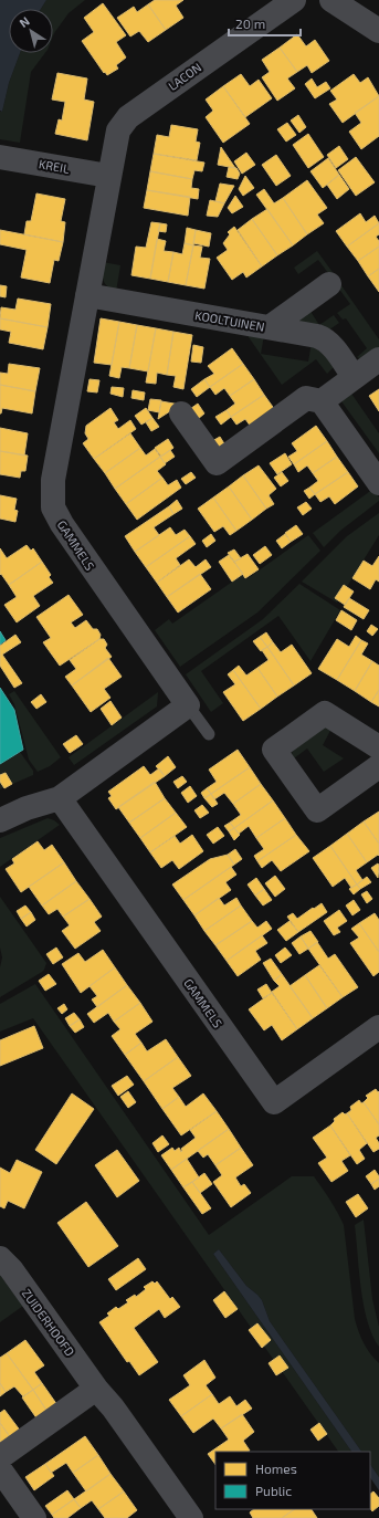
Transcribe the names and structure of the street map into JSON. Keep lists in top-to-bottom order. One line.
{"streets":{"street":["LACON","KREIL","KOOLTUINEN","GAMMELS","ZUIDERHOOFD"]},"crossings":[["LACON","KREIL"],["LACON","GAMMELS"],["KREIL","GAMMELS"],["KOOLTUINEN","GAMMELS"]],"legend":["Homes","Public"],"scale_bar":"20 m","north":"top left"}
